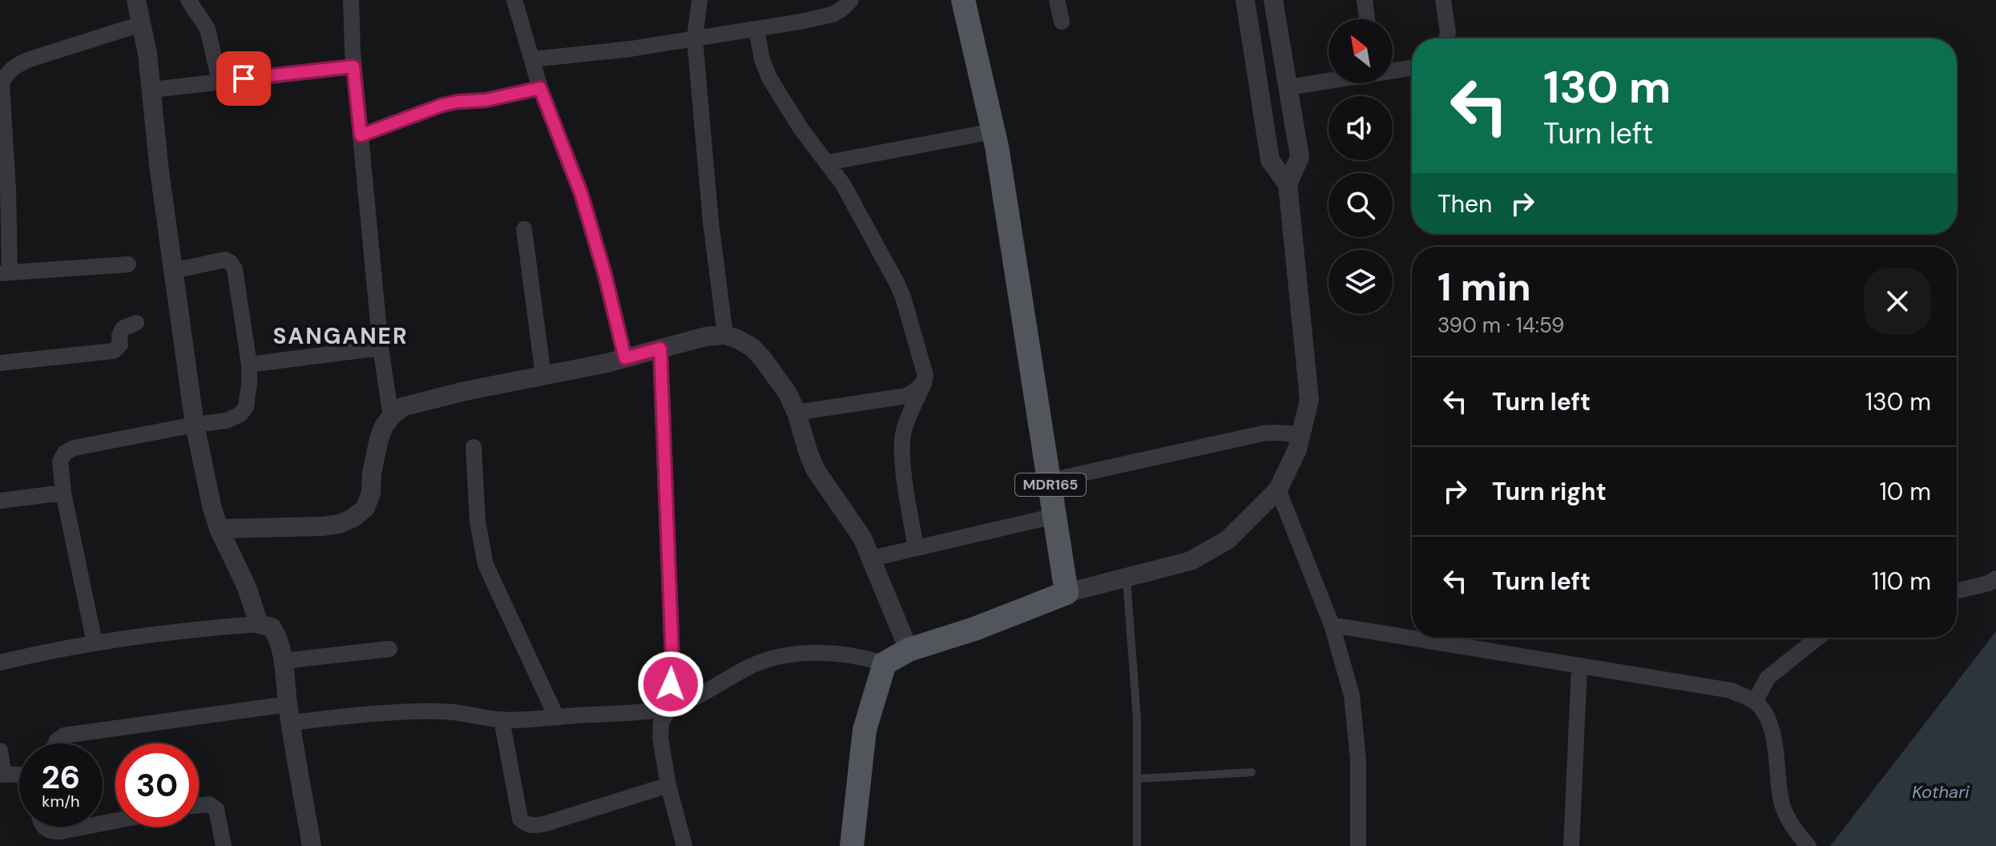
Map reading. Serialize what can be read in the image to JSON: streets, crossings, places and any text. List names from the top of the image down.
{
  "streets": {
    "main road": ["MDR165"]
  },
  "districts": ["SANGANER"],
  "water": ["Kothari"],
  "north": "top left",
  "page": {
    "turn": ["130 m", "Turn left"],
    "then": "Then",
    "heading": ["1 min", "390 m · 14:59"],
    "list": [
      {
        "name": "Turn left",
        "value": "130 m"
      },
      {
        "name": "Turn right",
        "value": "10 m"
      },
      {
        "name": "Turn left",
        "value": "110 m"
      }
    ],
    "speed": "26 km/h",
    "limit": "30"
  }
}
